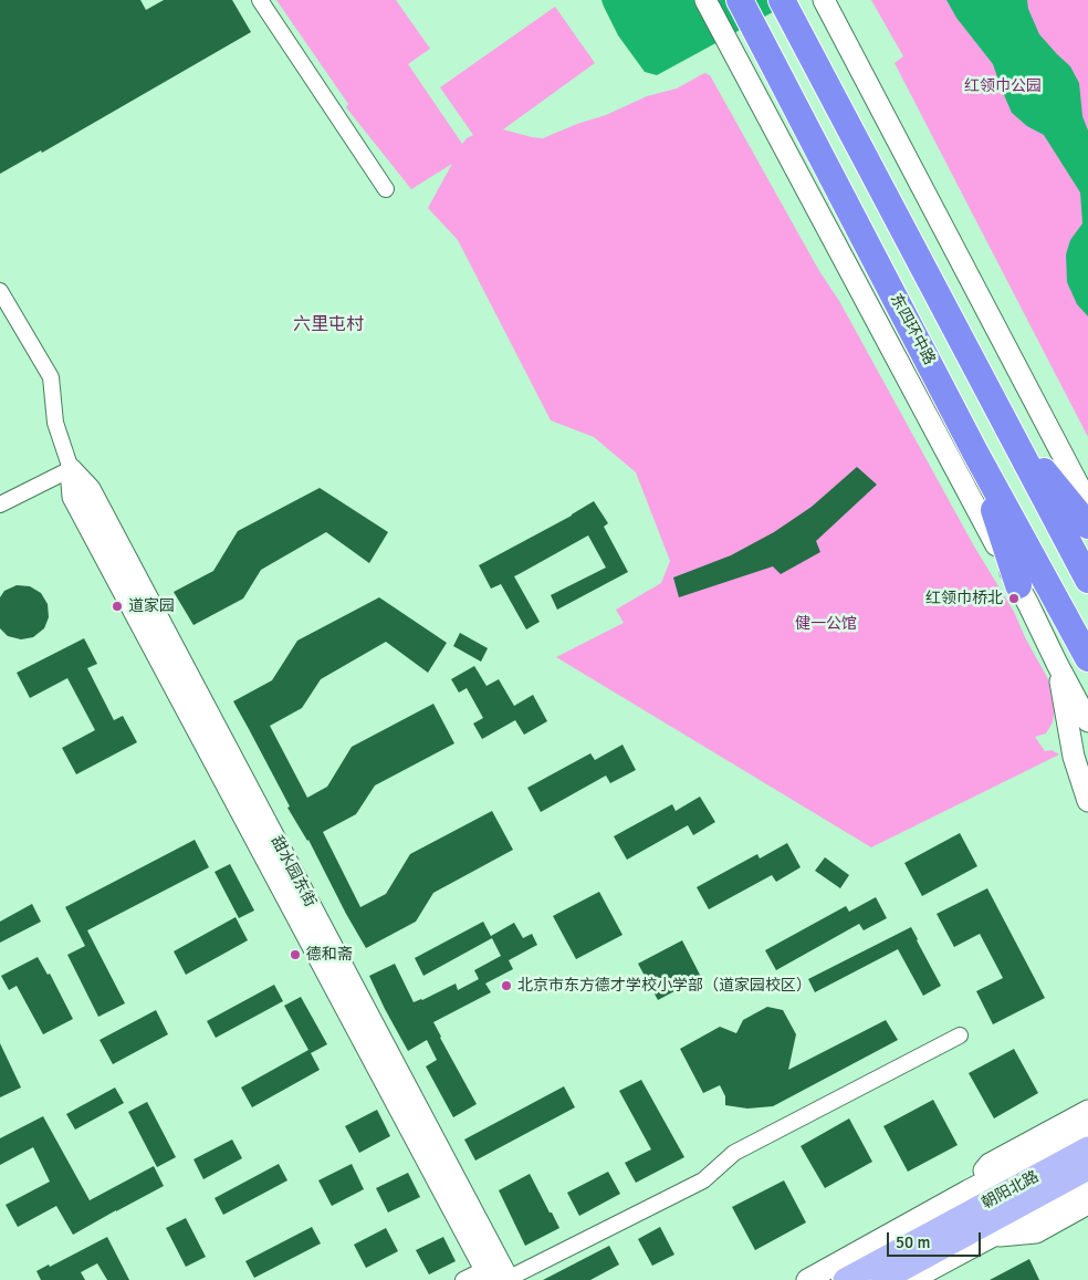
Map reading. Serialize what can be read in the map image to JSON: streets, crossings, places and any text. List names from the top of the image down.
{
  "streets": {
    "highway": ["东四环中路"],
    "main road": ["朝阳北路"],
    "street": ["甜水园东街"]
  },
  "districts": ["六里屯村"],
  "parks": ["红领巾公园", "健一公馆"],
  "places": [
    "红领巾桥北",
    "道家园",
    "德和斋",
    "北京市东方德才学校小学部（道家园校区）"
  ],
  "scale_bar": "50 m"
}
